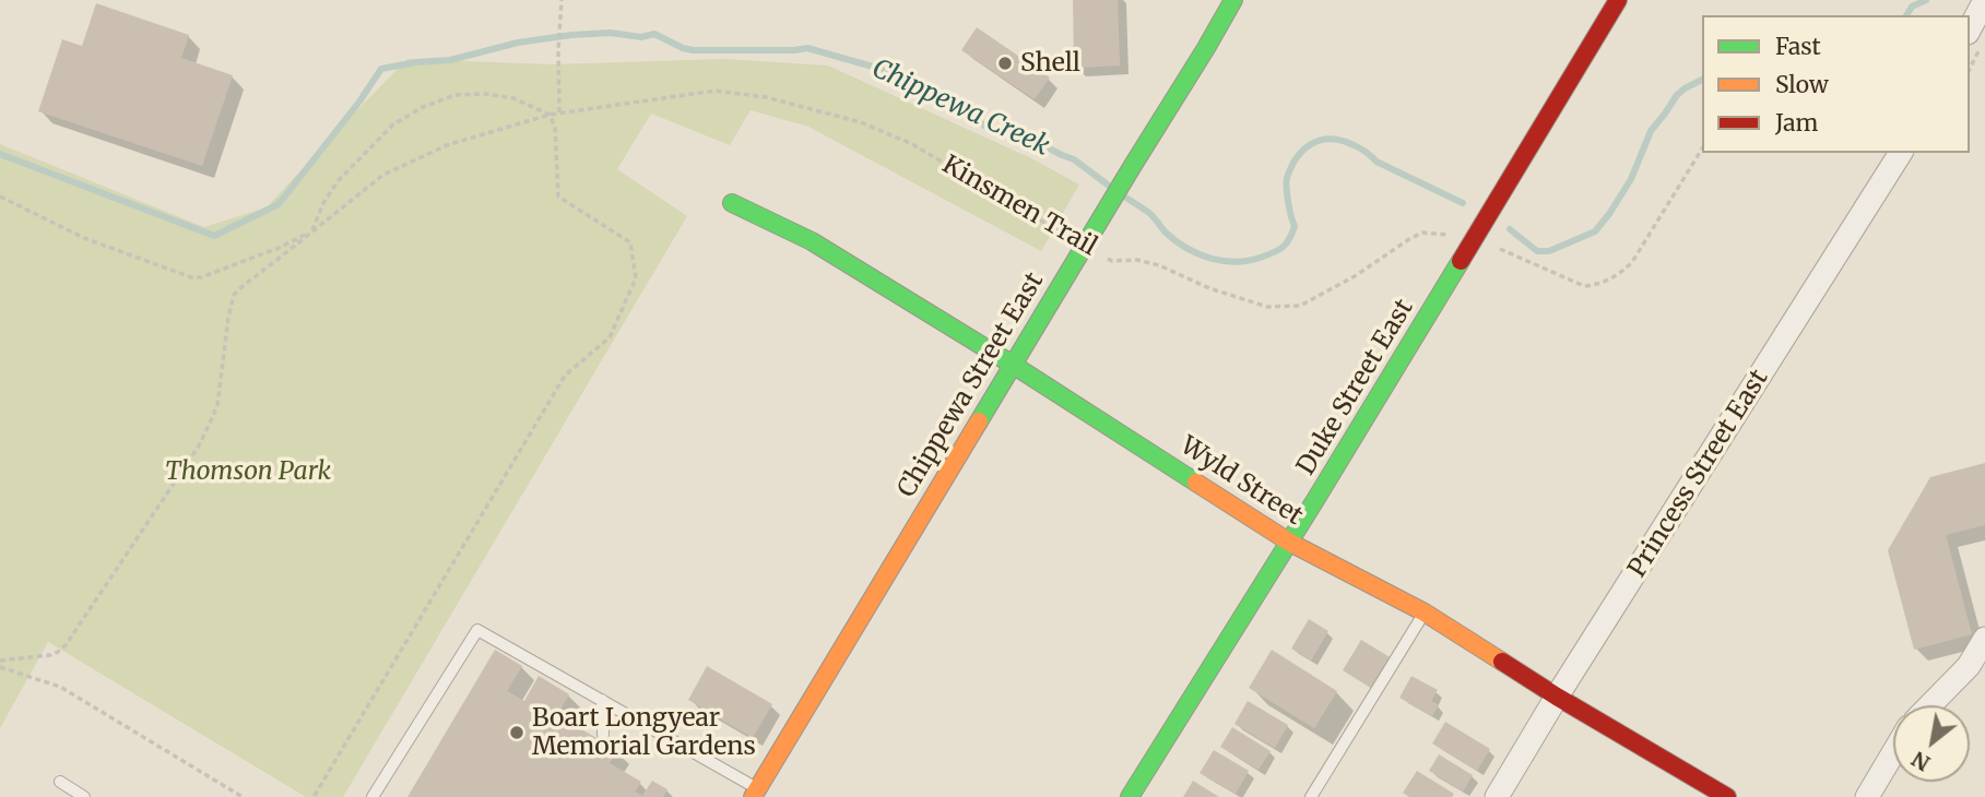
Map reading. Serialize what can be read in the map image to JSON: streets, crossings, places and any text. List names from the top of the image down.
{
  "streets": {
    "street": [
      "Chippewa Street East",
      "Duke Street East",
      "Princess Street East",
      "Wyld Street"
    ],
    "path": ["Kinsmen Trail"]
  },
  "crossings": [
    ["Kinsmen Trail", "Chippewa Street East"],
    ["Kinsmen Trail", "Duke Street East"],
    ["Chippewa Street East", "Wyld Street"],
    ["Duke Street East", "Wyld Street"],
    ["Princess Street East", "Wyld Street"]
  ],
  "water": ["Chippewa Creek"],
  "parks": ["Thomson Park"],
  "places": ["Shell", "Boart Longyear Memorial Gardens"],
  "legend": ["Fast", "Slow", "Jam"],
  "north": "bottom left"
}
